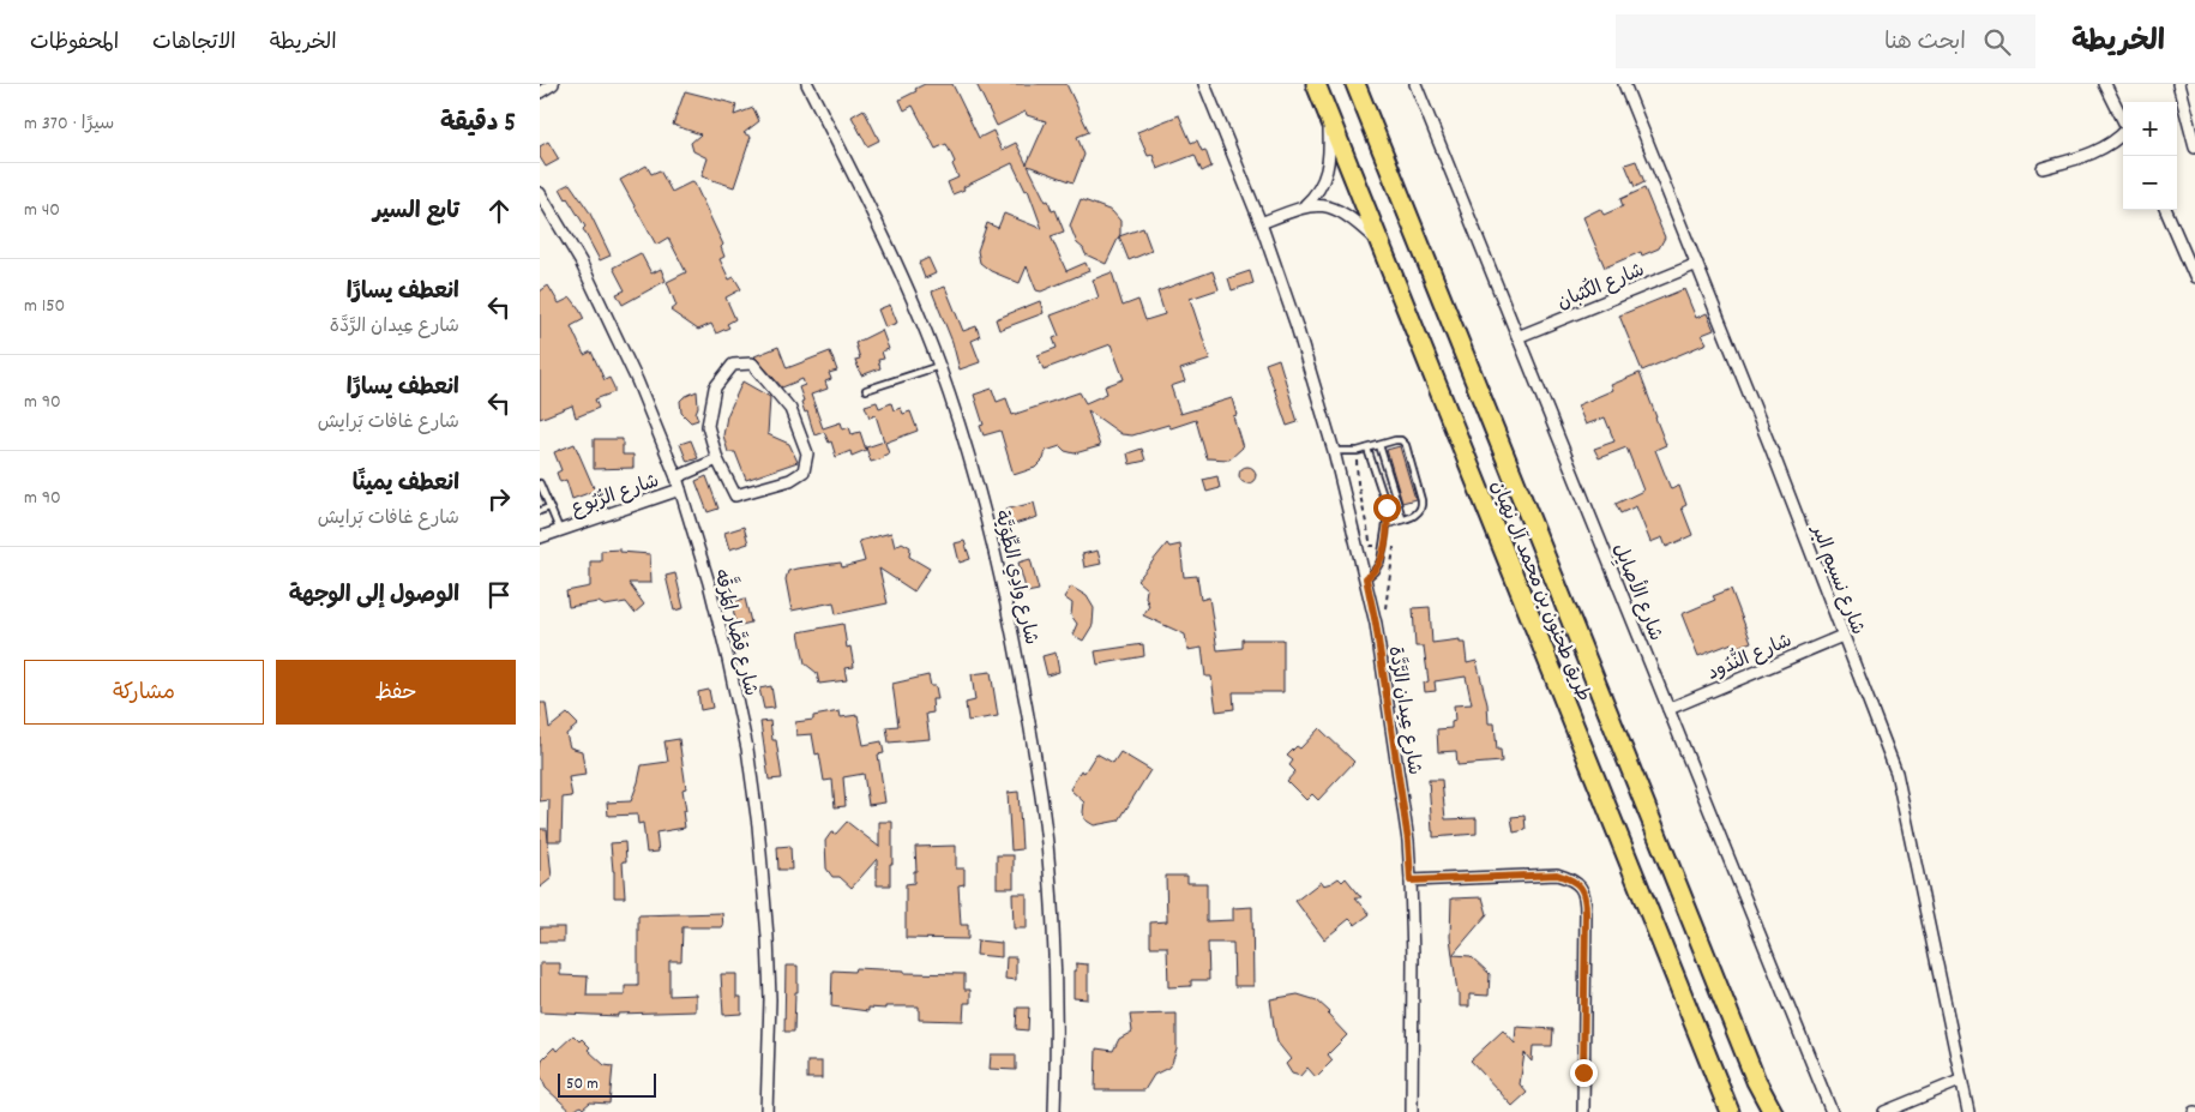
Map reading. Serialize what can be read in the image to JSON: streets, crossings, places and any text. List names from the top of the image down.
{
  "streets": {
    "main road": ["طريق طحنون بن محمد آل نهيان"],
    "street": [
      "شارع الكُثبان",
      "شارع الرُّبُوع",
      "شارع وادِي الطِّوَيَّة",
      "شارع نسيم البر",
      "شارع الأصايِل",
      "شارع قصَّار المَرَقَّه",
      "شارع النُّدُود",
      "شارع عِيدان الرَّدَّة"
    ]
  },
  "crossings": [
    ["شارع الكُثبان", "شارع نسيم البر"],
    ["شارع الكُثبان", "شارع الأصايِل"],
    ["شارع الرُّبُوع", "شارع قصَّار المَرَقَّه"],
    ["شارع نسيم البر", "شارع النُّدُود"],
    ["شارع الأصايِل", "شارع النُّدُود"]
  ],
  "scale_bar": "50 m",
  "page": {
    "header": "الخريطة",
    "search": "ابحث هنا",
    "nav": ["الخريطة", "الاتجاهات", "المحفوظات"],
    "heading": ["5 دقيقة", "سيرًا · 370 m"],
    "map_buttons": ["+", "−"],
    "list": [
      ["تابع السير", "40 m"],
      ["انعطف يسارًا", "شارع عِيدان الرَّدَّة", "150 m"],
      ["انعطف يسارًا", "شارع غافات بَرايش", "90 m"],
      ["انعطف يمينًا", "شارع غافات بَرايش", "90 m"],
      "الوصول إلى الوجهة"
    ],
    "buttons": ["حفظ", "مشاركة"],
    "scale": "50 m"
  }
}
